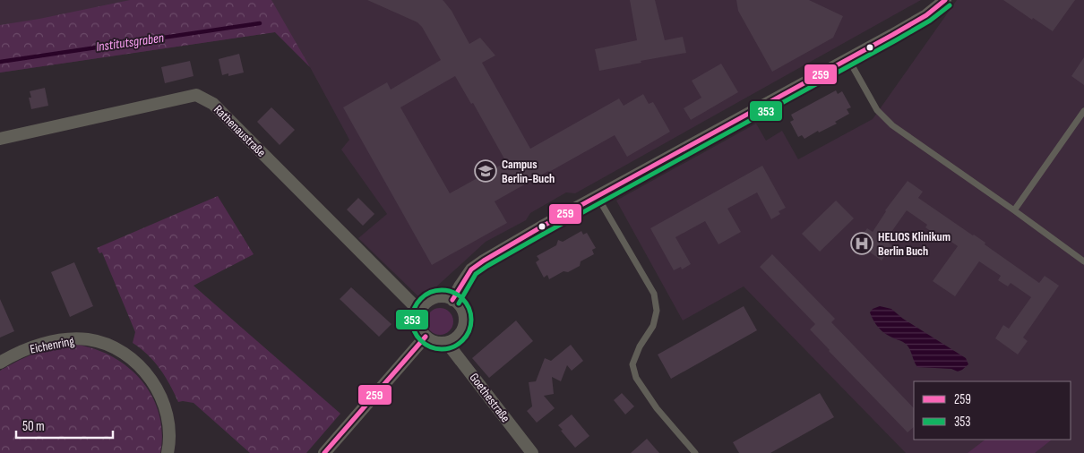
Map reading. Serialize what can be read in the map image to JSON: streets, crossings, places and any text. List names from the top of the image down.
{
  "streets": {
    "street": ["Rathenaustraße", "Eichenring", "Goethestraße"]
  },
  "crossings": [
    ["Rathenaustraße", "Goethestraße"]
  ],
  "water": ["Institutsgraben"],
  "places": {
    "school or university": ["Campus Berlin-Buch"],
    "hospital": ["HELIOS Klinikum Berlin Buch"]
  },
  "lines": ["transit line 259", "transit line 353"],
  "legend": ["259", "353"],
  "scale_bar": "50 m"
}
